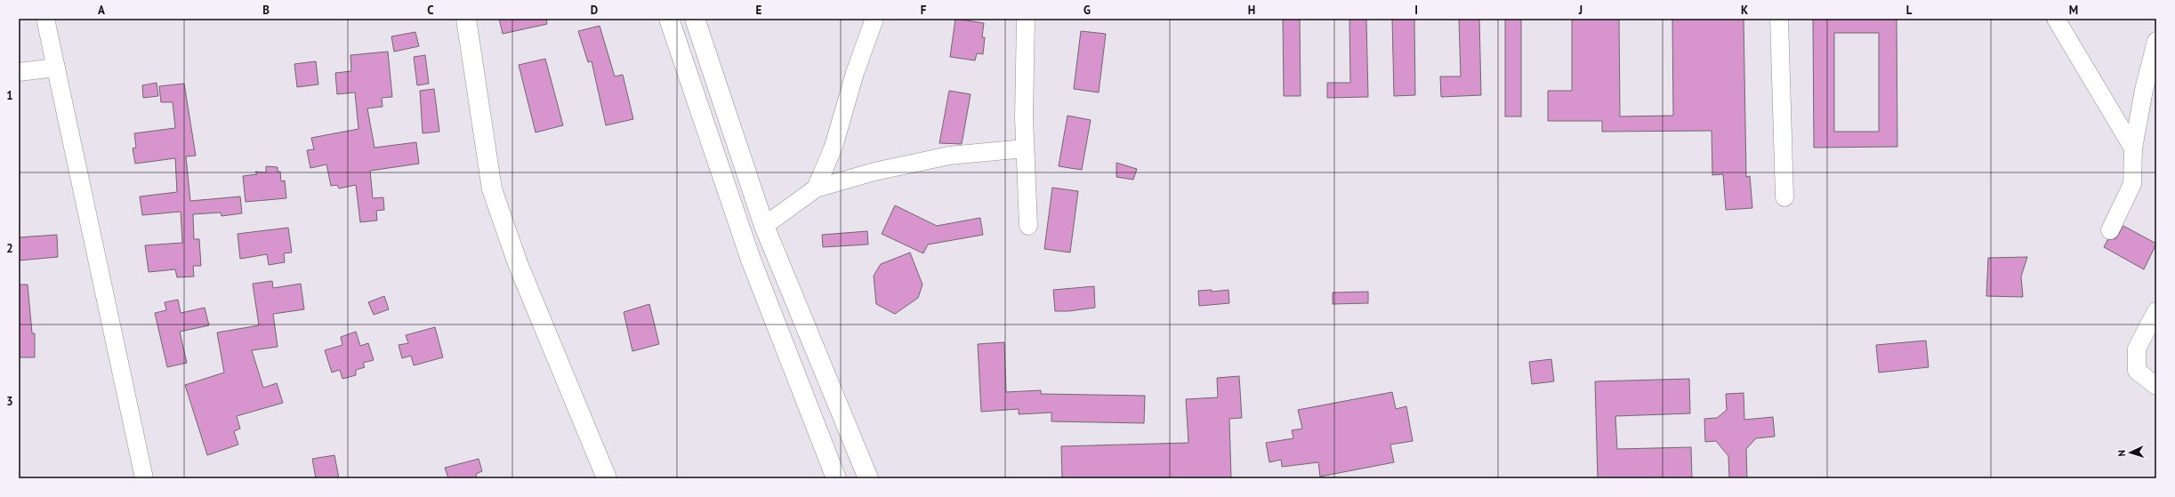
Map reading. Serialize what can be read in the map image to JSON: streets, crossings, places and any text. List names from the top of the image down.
{
  "north": "left",
  "grid": {
    "columns": [
      "A",
      "B",
      "C",
      "D",
      "E",
      "F",
      "G",
      "H",
      "I",
      "J",
      "K",
      "L",
      "M"
    ],
    "rows": ["1", "2", "3"]
  }
}
